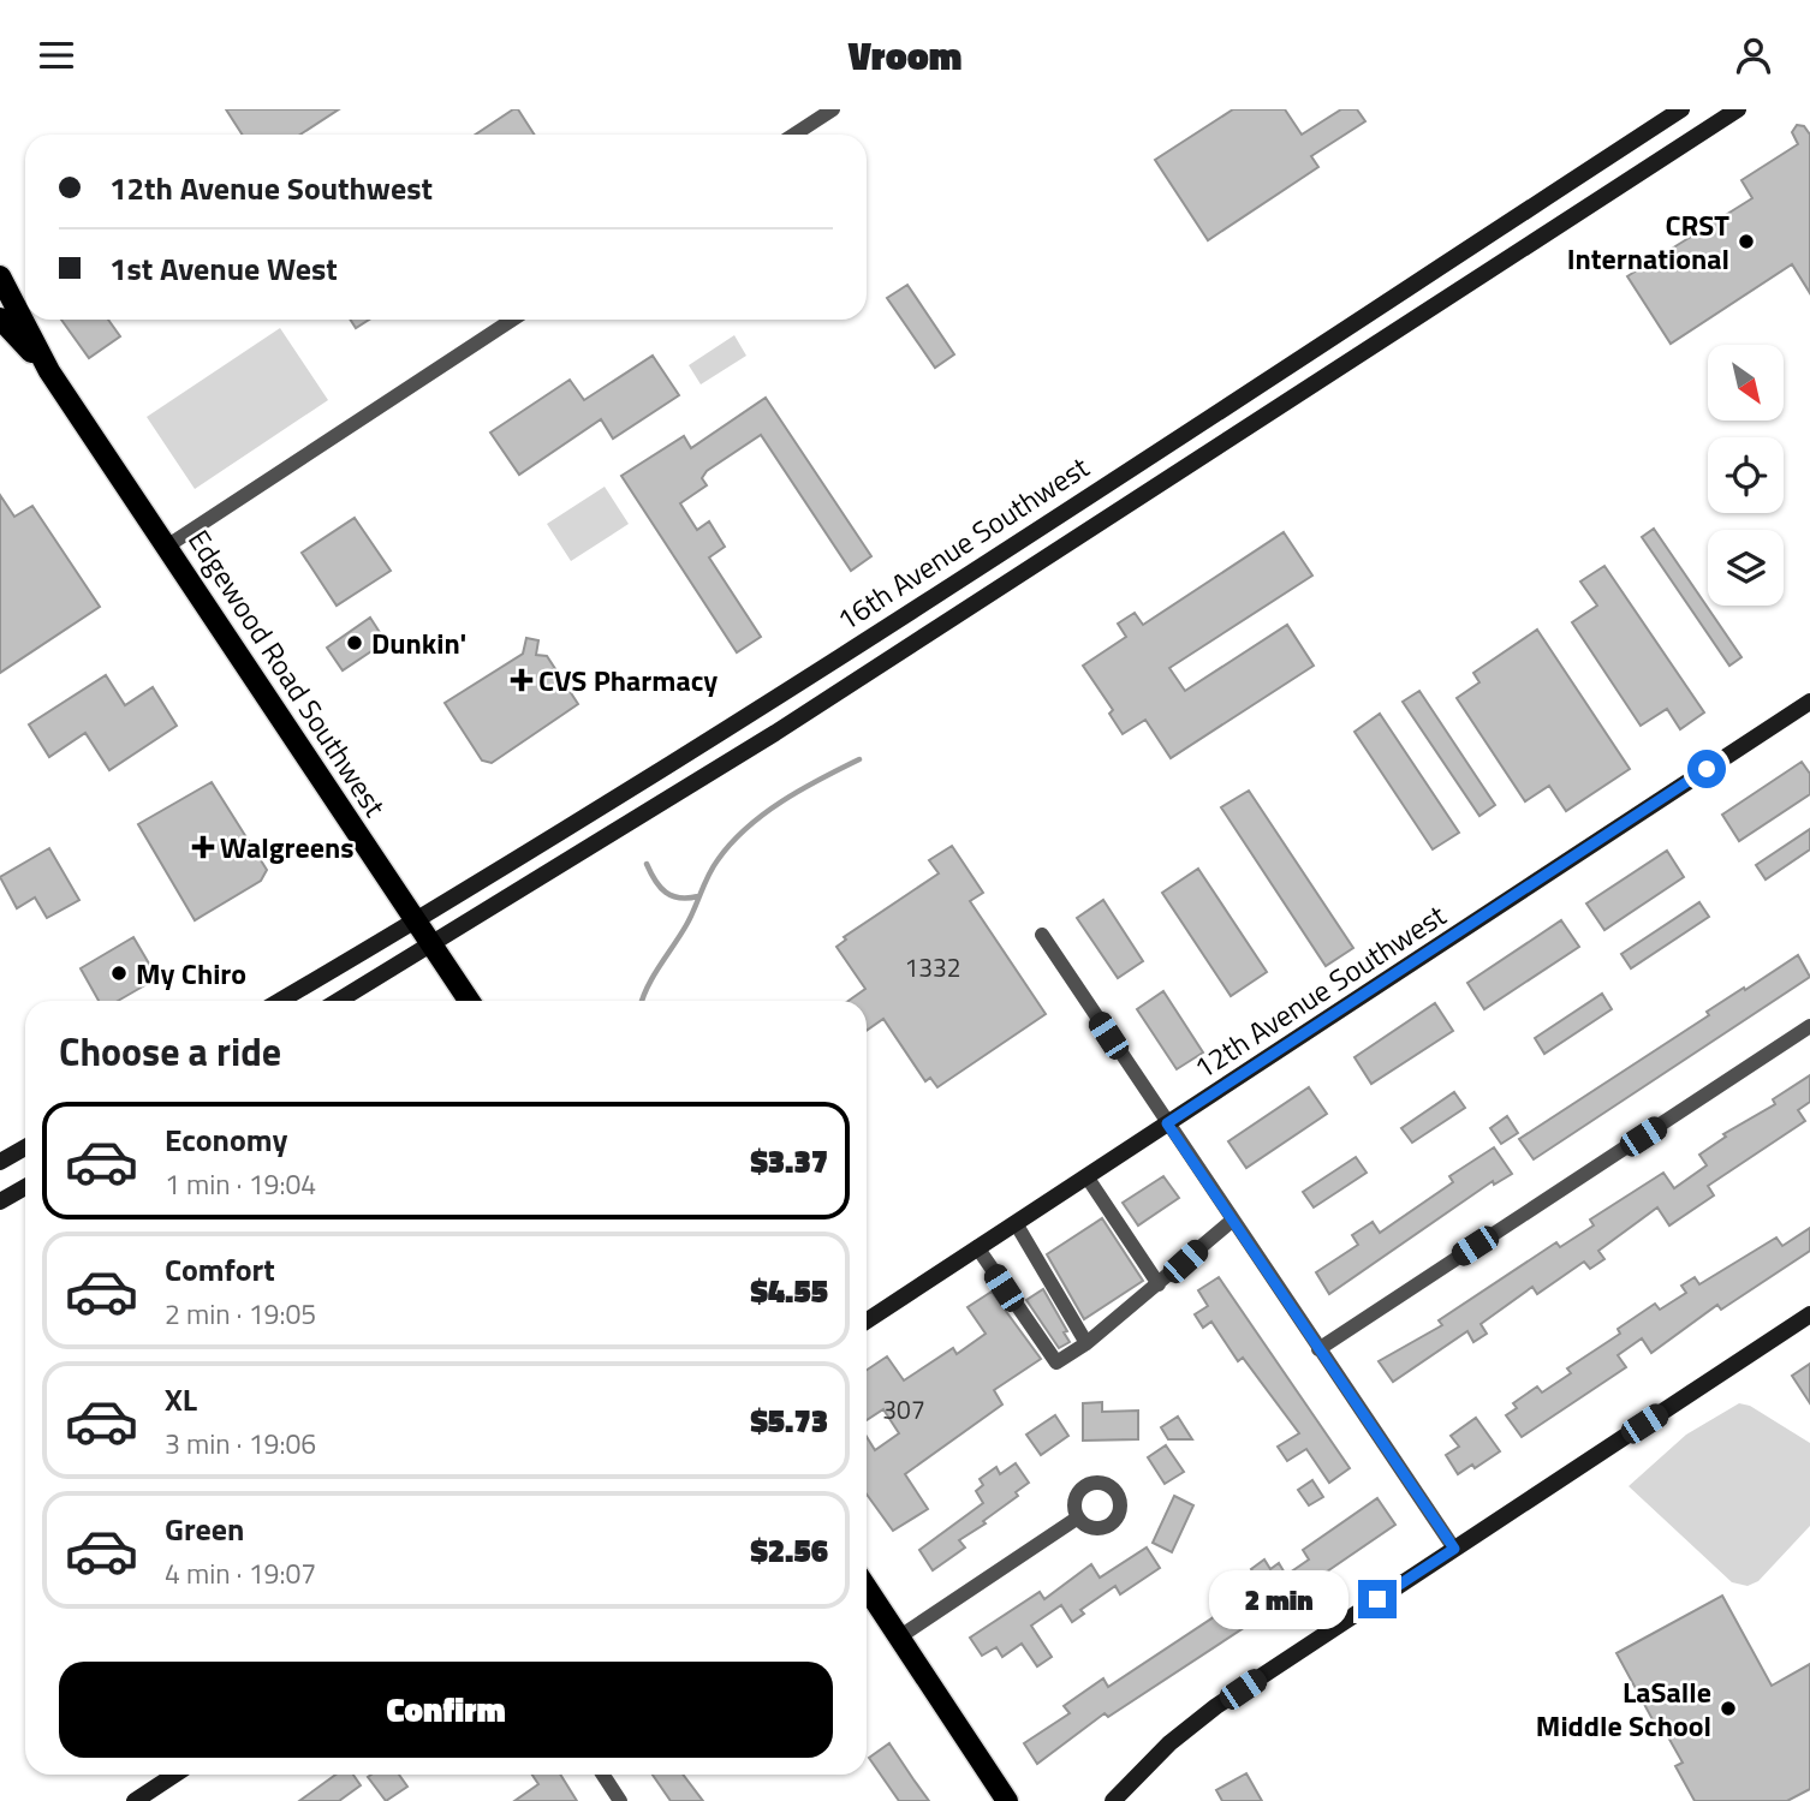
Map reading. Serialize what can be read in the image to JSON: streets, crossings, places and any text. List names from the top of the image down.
{
  "streets": {
    "main road": ["16th Avenue Southwest", "Edgewood Road Southwest", "12th Avenue Southwest"]
  },
  "crossings": [
    ["16th Avenue Southwest", "Edgewood Road Southwest"]
  ],
  "places": {
    "other": [
      "CRST International",
      "Dunkin'",
      "My Chiro",
      "LaSalle Middle School"
    ],
    "health": ["CVS Pharmacy", "Walgreens"]
  },
  "house_numbers": ["1332", "307"],
  "north": "bottom right",
  "page": {
    "header": "Vroom",
    "banner": ["12th Avenue Southwest", "1st Avenue West"],
    "heading": "Choose a ride",
    "list": [
      {
        "name": "Economy",
        "note": "1 min · 19:04",
        "value": "$3.37"
      },
      {
        "name": "Comfort",
        "note": "2 min · 19:05",
        "value": "$4.55"
      },
      {
        "name": "XL",
        "note": "3 min · 19:06",
        "value": "$5.73"
      },
      {
        "name": "Green",
        "note": "4 min · 19:07",
        "value": "$2.56"
      }
    ],
    "bubble": "2 min",
    "buttons": "Confirm"
  }
}
